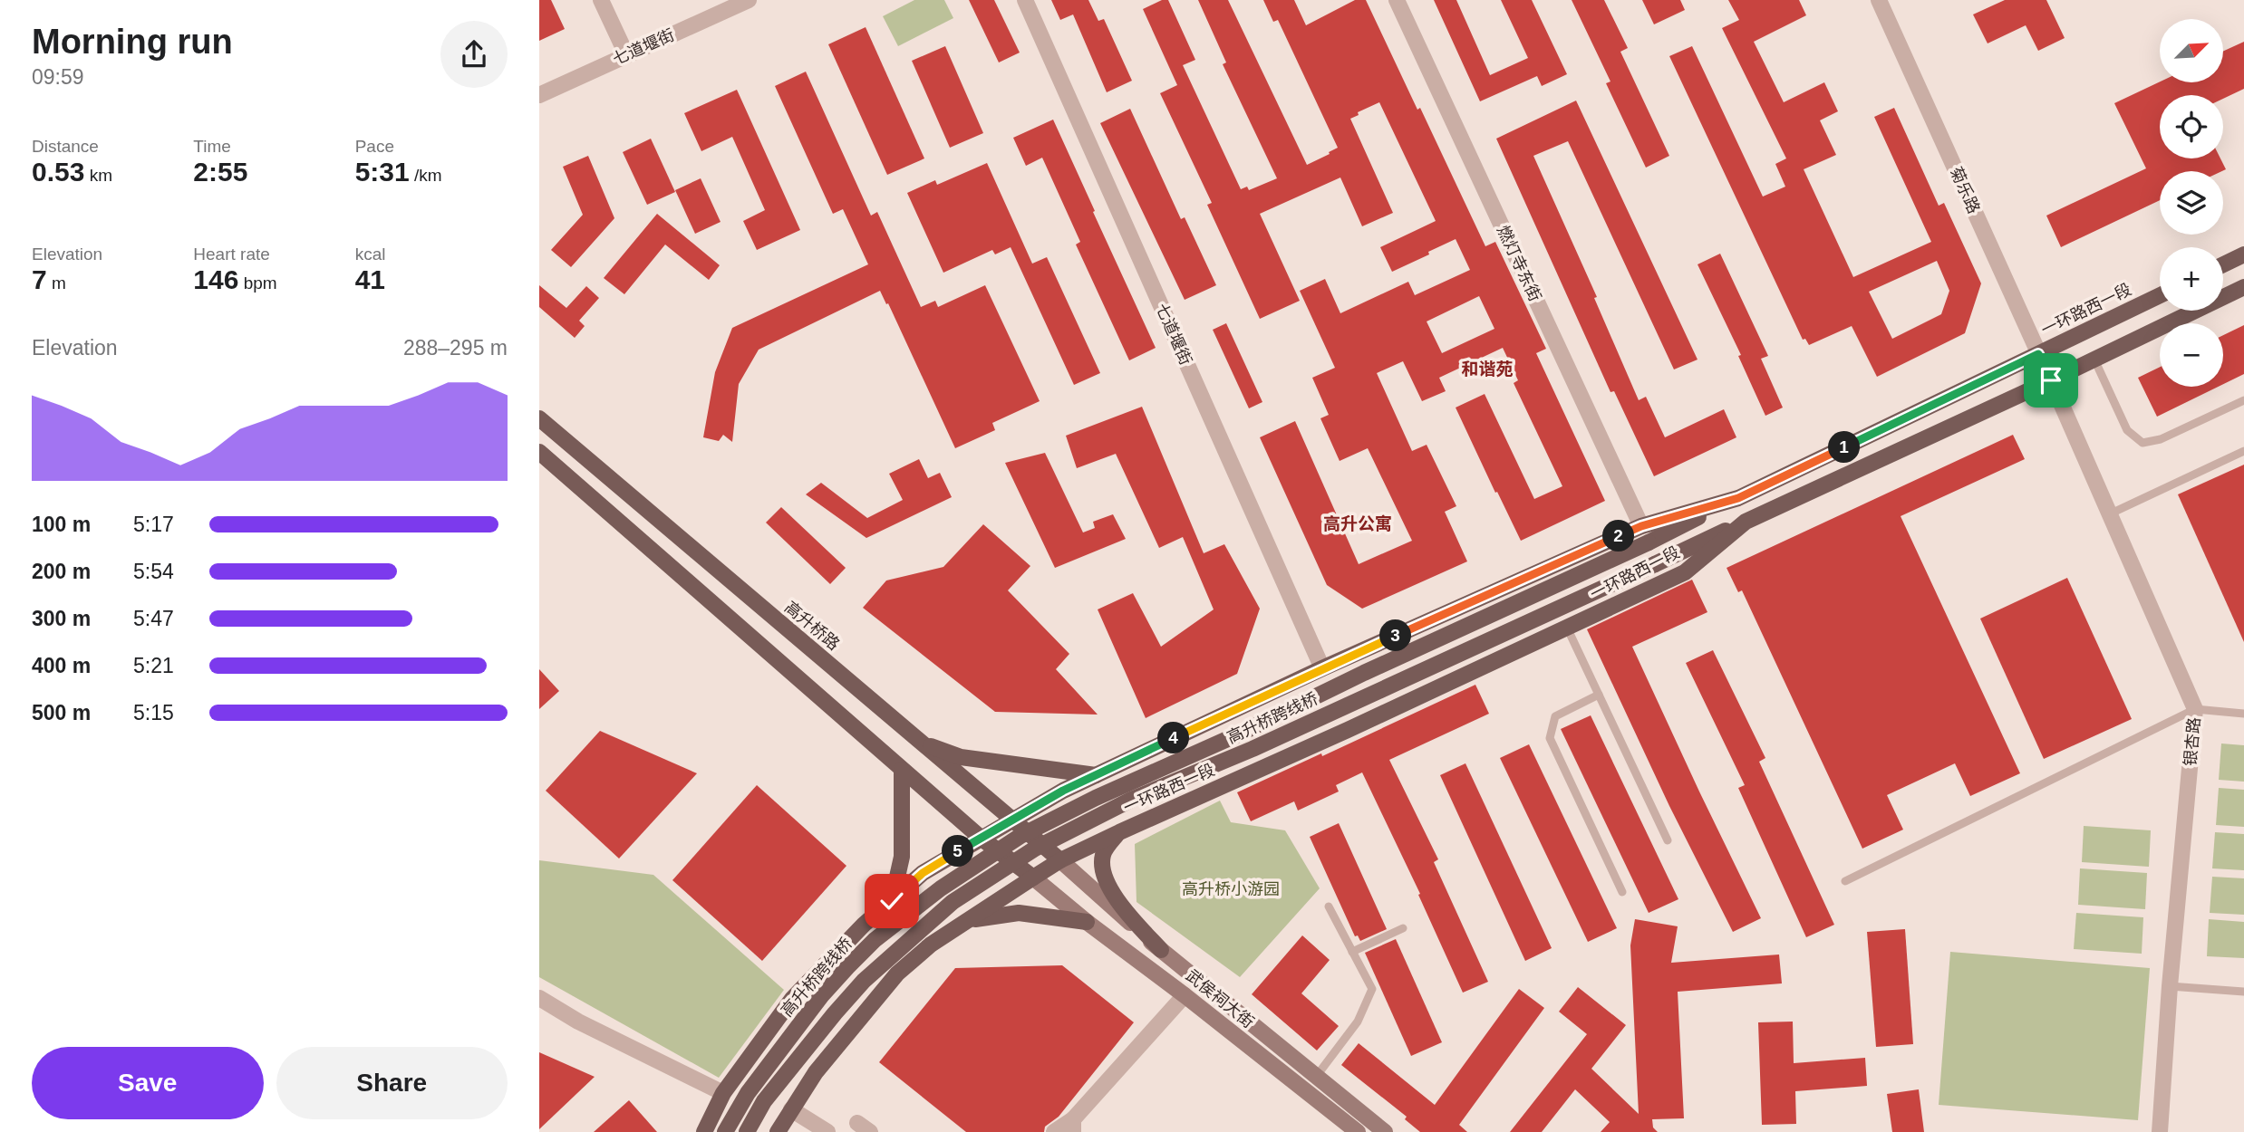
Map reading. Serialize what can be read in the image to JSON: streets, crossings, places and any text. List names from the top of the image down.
{
  "streets": {
    "main road": [
      "一环路西一段",
      "高升桥路",
      "高升桥跨线桥",
      "武侯祠大街"
    ],
    "street": [
      "七道堰街",
      "菊乐路",
      "燃灯寺东街",
      "银杏路"
    ]
  },
  "crossings": [
    ["七道堰街", "一环路西一段"],
    ["菊乐路", "一环路西一段"],
    ["菊乐路", "银杏路"],
    ["燃灯寺东街", "一环路西一段"],
    ["一环路西一段", "高升桥路"],
    ["一环路西一段", "高升桥跨线桥"],
    ["一环路西一段", "银杏路"],
    ["一环路西一段", "武侯祠大街"],
    ["高升桥路", "武侯祠大街"]
  ],
  "districts": ["和谐苑", "高升公寓"],
  "parks": ["高升桥小游园"],
  "north": "top right",
  "page": {
    "heading": ["Morning run", "09:59"],
    "map_buttons": ["+", "−"],
    "stats": [
      ["Distance", "0.53 km"],
      ["Time", "2:55"],
      ["Pace", "5:31 /km"],
      ["Elevation", "7 m"],
      ["Heart rate", "146 bpm"],
      ["kcal", "41"]
    ],
    "chart": ["Elevation", "288–295 m"],
    "pins": [
      "1",
      "2",
      "3",
      "4",
      "5"
    ],
    "list": [
      {
        "name": "100 m",
        "note": "5:17"
      },
      {
        "name": "200 m",
        "note": "5:54"
      },
      {
        "name": "300 m",
        "note": "5:47"
      },
      {
        "name": "400 m",
        "note": "5:21"
      },
      {
        "name": "500 m",
        "note": "5:15"
      }
    ],
    "buttons": ["Save", "Share"]
  }
}
